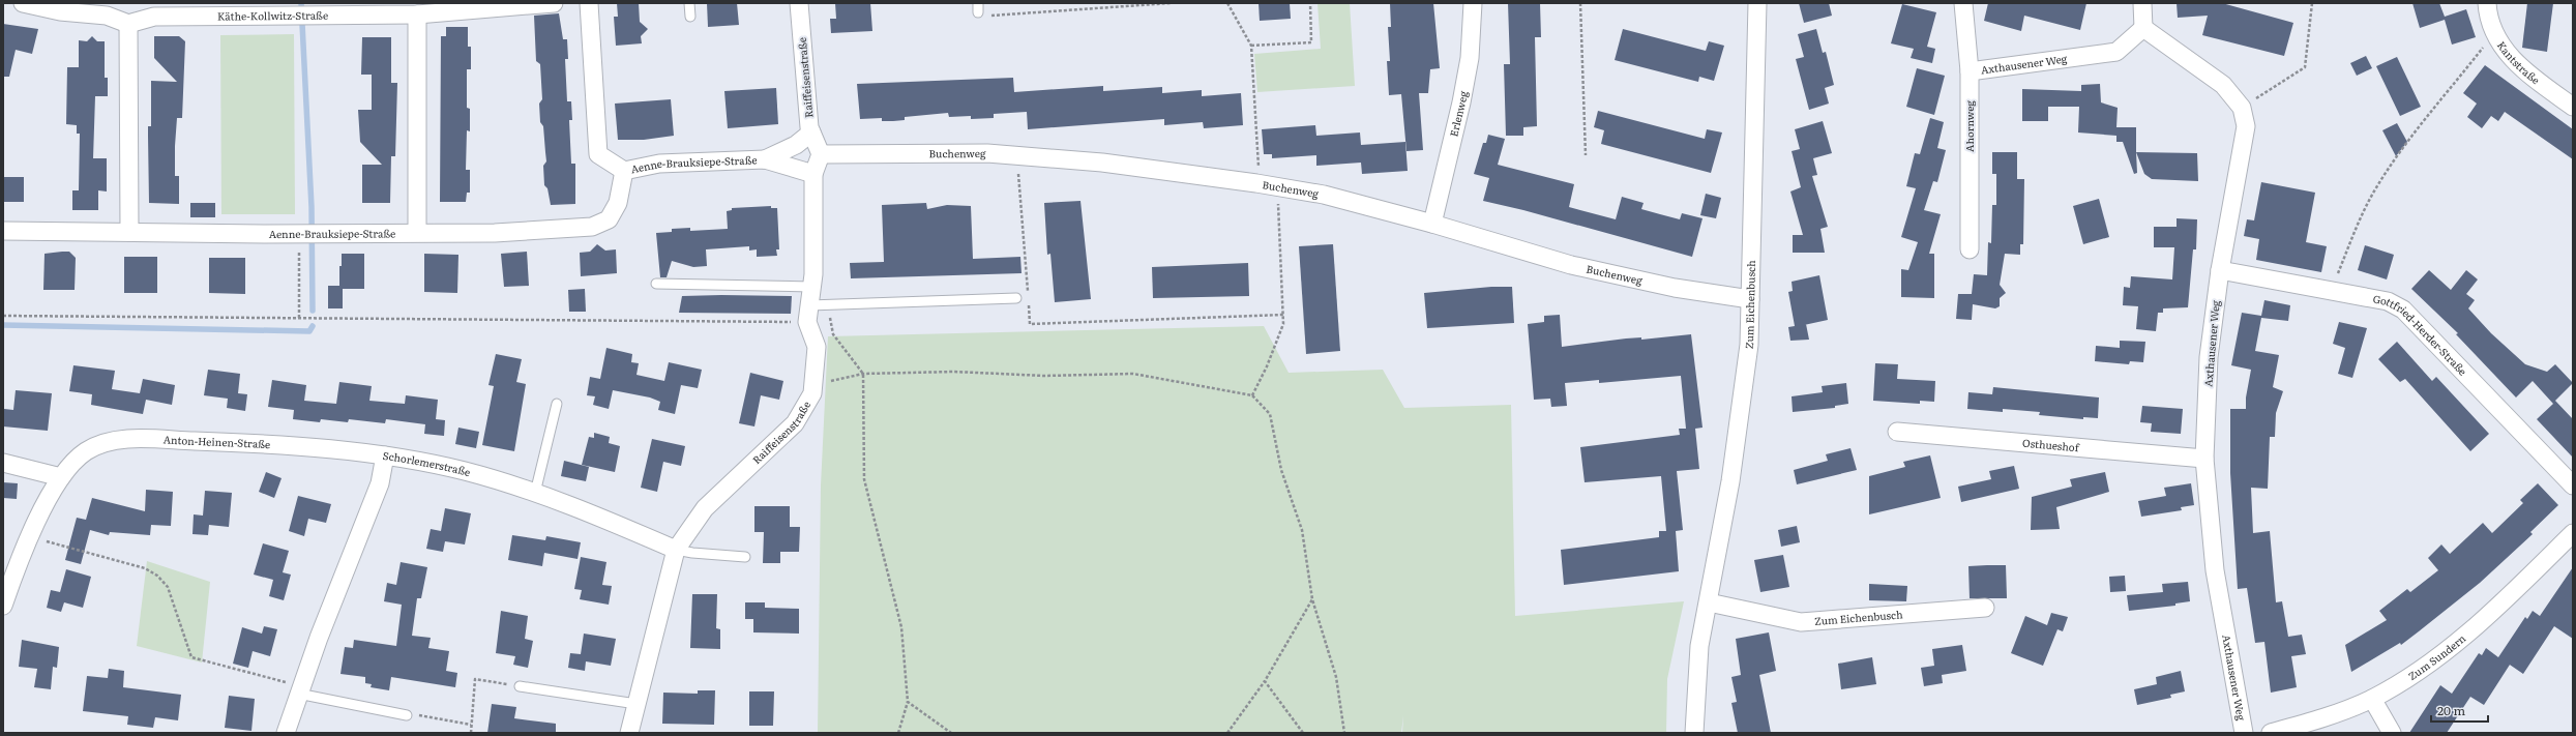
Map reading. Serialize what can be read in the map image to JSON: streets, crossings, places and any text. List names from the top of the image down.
{
  "streets": {
    "street": [
      "Käthe-Kollwitz-Straße",
      "Kantstraße",
      "Axthausener Weg",
      "Raiffeisenstraße",
      "Erlenweg",
      "Ahornweg",
      "Buchenweg",
      "Aenne-Brauksiepe-Straße",
      "Zum Eichenbusch",
      "Gottfried-Herder-Straße",
      "Anton-Heinen-Straße",
      "Osthueshof",
      "Schorlemerstraße",
      "Zum Sundern"
    ]
  },
  "crossings": [
    ["Axthausener Weg", "Ahornweg"],
    ["Axthausener Weg", "Gottfried-Herder-Straße"],
    ["Axthausener Weg", "Osthueshof"],
    ["Raiffeisenstraße", "Buchenweg"],
    ["Raiffeisenstraße", "Aenne-Brauksiepe-Straße"],
    ["Raiffeisenstraße", "Schorlemerstraße"],
    ["Erlenweg", "Buchenweg"],
    ["Buchenweg", "Zum Eichenbusch"],
    ["Anton-Heinen-Straße", "Schorlemerstraße"]
  ],
  "scale_bar": "20 m"
}
